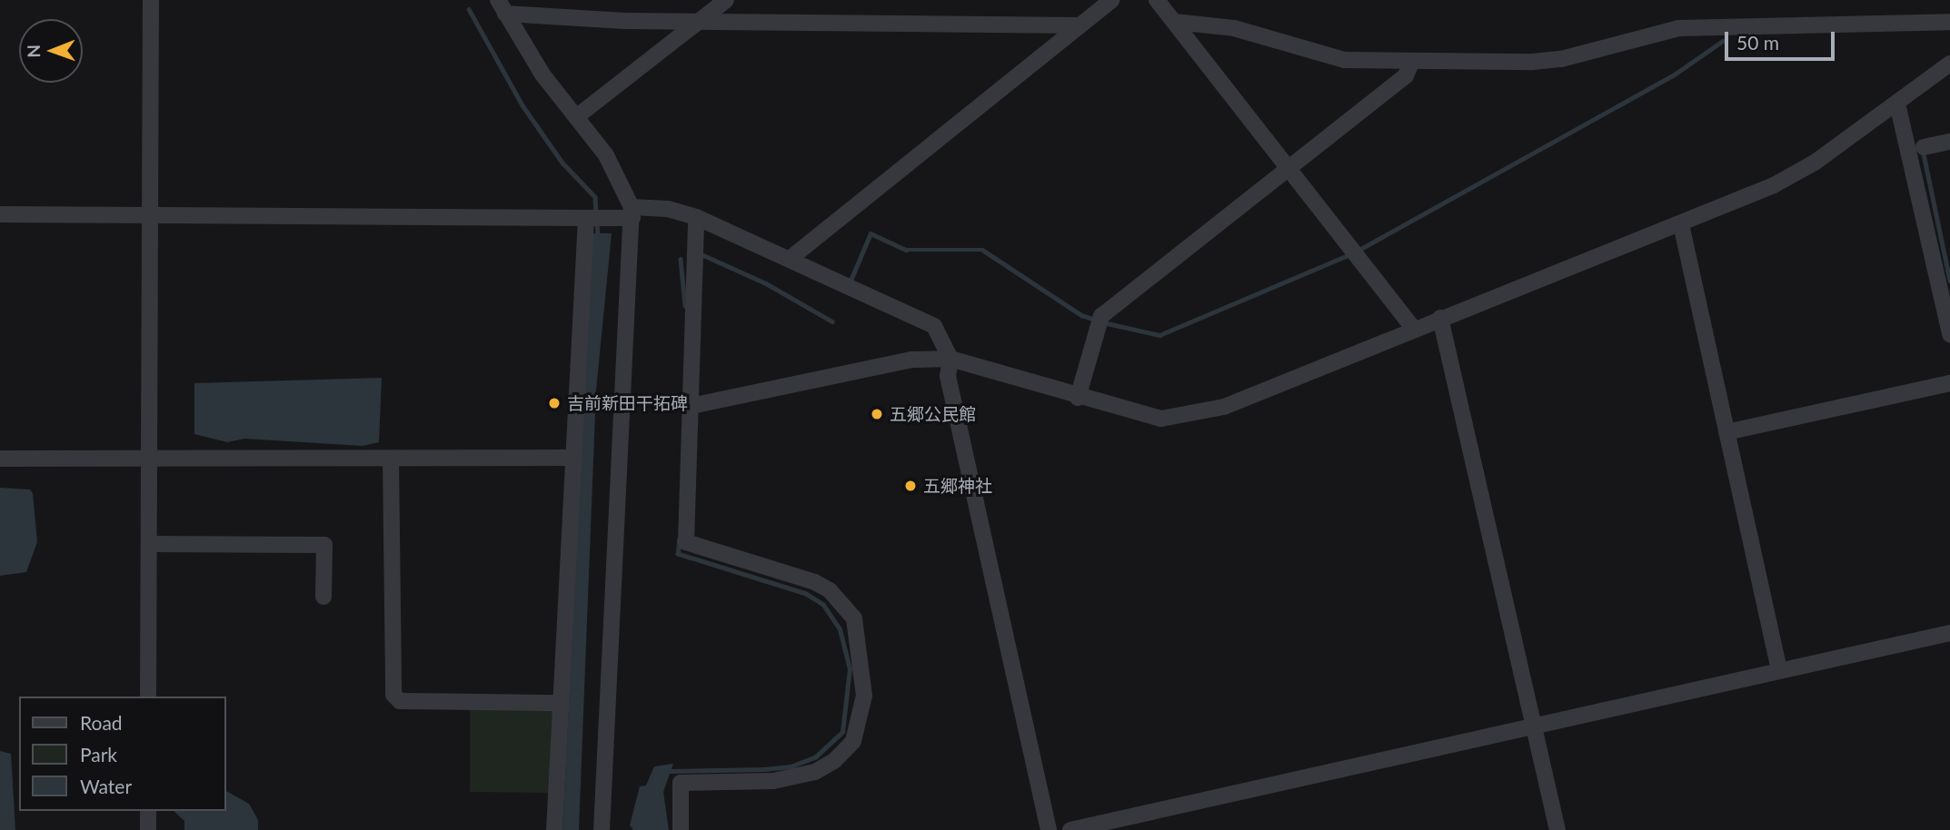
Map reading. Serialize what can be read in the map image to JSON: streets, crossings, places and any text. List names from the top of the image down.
{
  "places": ["吉前新田干拓碑", "五郷公民館", "五郷神社"],
  "legend": ["Road", "Park", "Water"],
  "scale_bar": "50 m",
  "north": "left"
}
